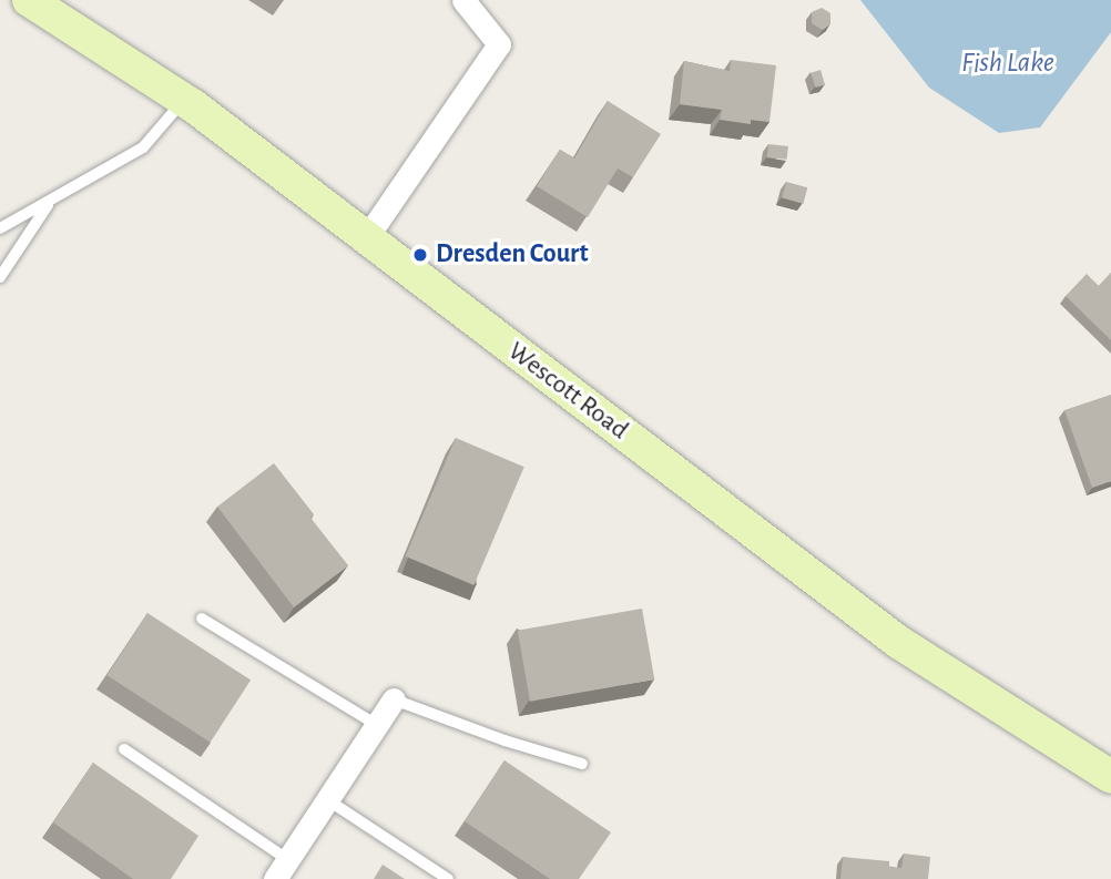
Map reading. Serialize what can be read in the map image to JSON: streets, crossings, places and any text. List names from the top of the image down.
{
  "streets": {
    "street": ["Wescott Road"]
  },
  "water": ["Fish Lake"],
  "places": ["Dresden Court"]
}
